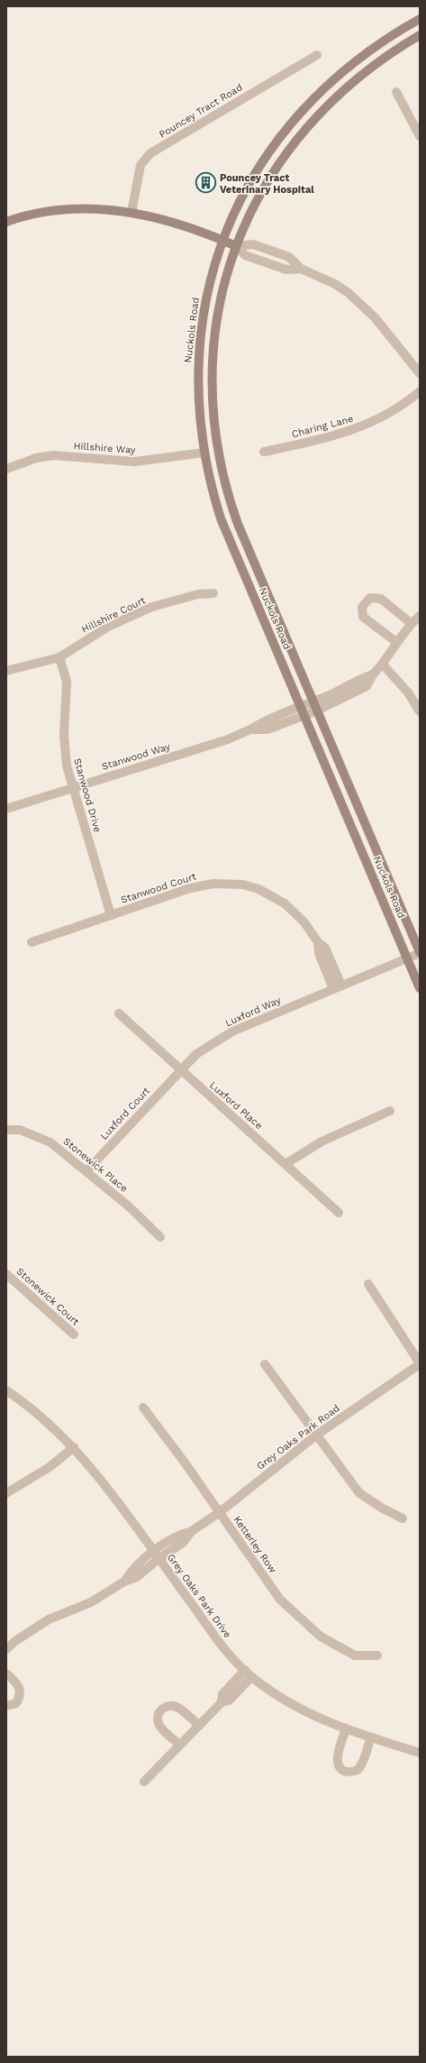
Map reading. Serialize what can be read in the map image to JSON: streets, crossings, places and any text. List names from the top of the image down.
{
  "streets": {
    "main road": ["Nuckols Road"],
    "street": [
      "Pouncey Tract Road",
      "Charing Lane",
      "Hillshire Way",
      "Hillshire Court",
      "Stanwood Way",
      "Stanwood Drive",
      "Stanwood Court",
      "Luxford Way",
      "Luxford Place",
      "Luxford Court",
      "Stonewick Place",
      "Stonewick Court",
      "Grey Oaks Park Road",
      "Ketterley Row",
      "Grey Oaks Park Drive"
    ]
  },
  "crossings": [
    ["Nuckols Road", "Hillshire Way"],
    ["Nuckols Road", "Stanwood Way"],
    ["Nuckols Road", "Luxford Way"],
    ["Hillshire Court", "Stanwood Drive"],
    ["Stanwood Way", "Stanwood Drive"],
    ["Stanwood Drive", "Stanwood Court"],
    ["Stanwood Court", "Luxford Way"],
    ["Luxford Way", "Luxford Place"],
    ["Luxford Way", "Luxford Court"],
    ["Luxford Place", "Luxford Court"],
    ["Luxford Court", "Stonewick Place"],
    ["Grey Oaks Park Road", "Ketterley Row"],
    ["Grey Oaks Park Road", "Grey Oaks Park Drive"]
  ],
  "places": {
    "building": ["Pouncey Tract Veterinary Hospital"]
  }
}
